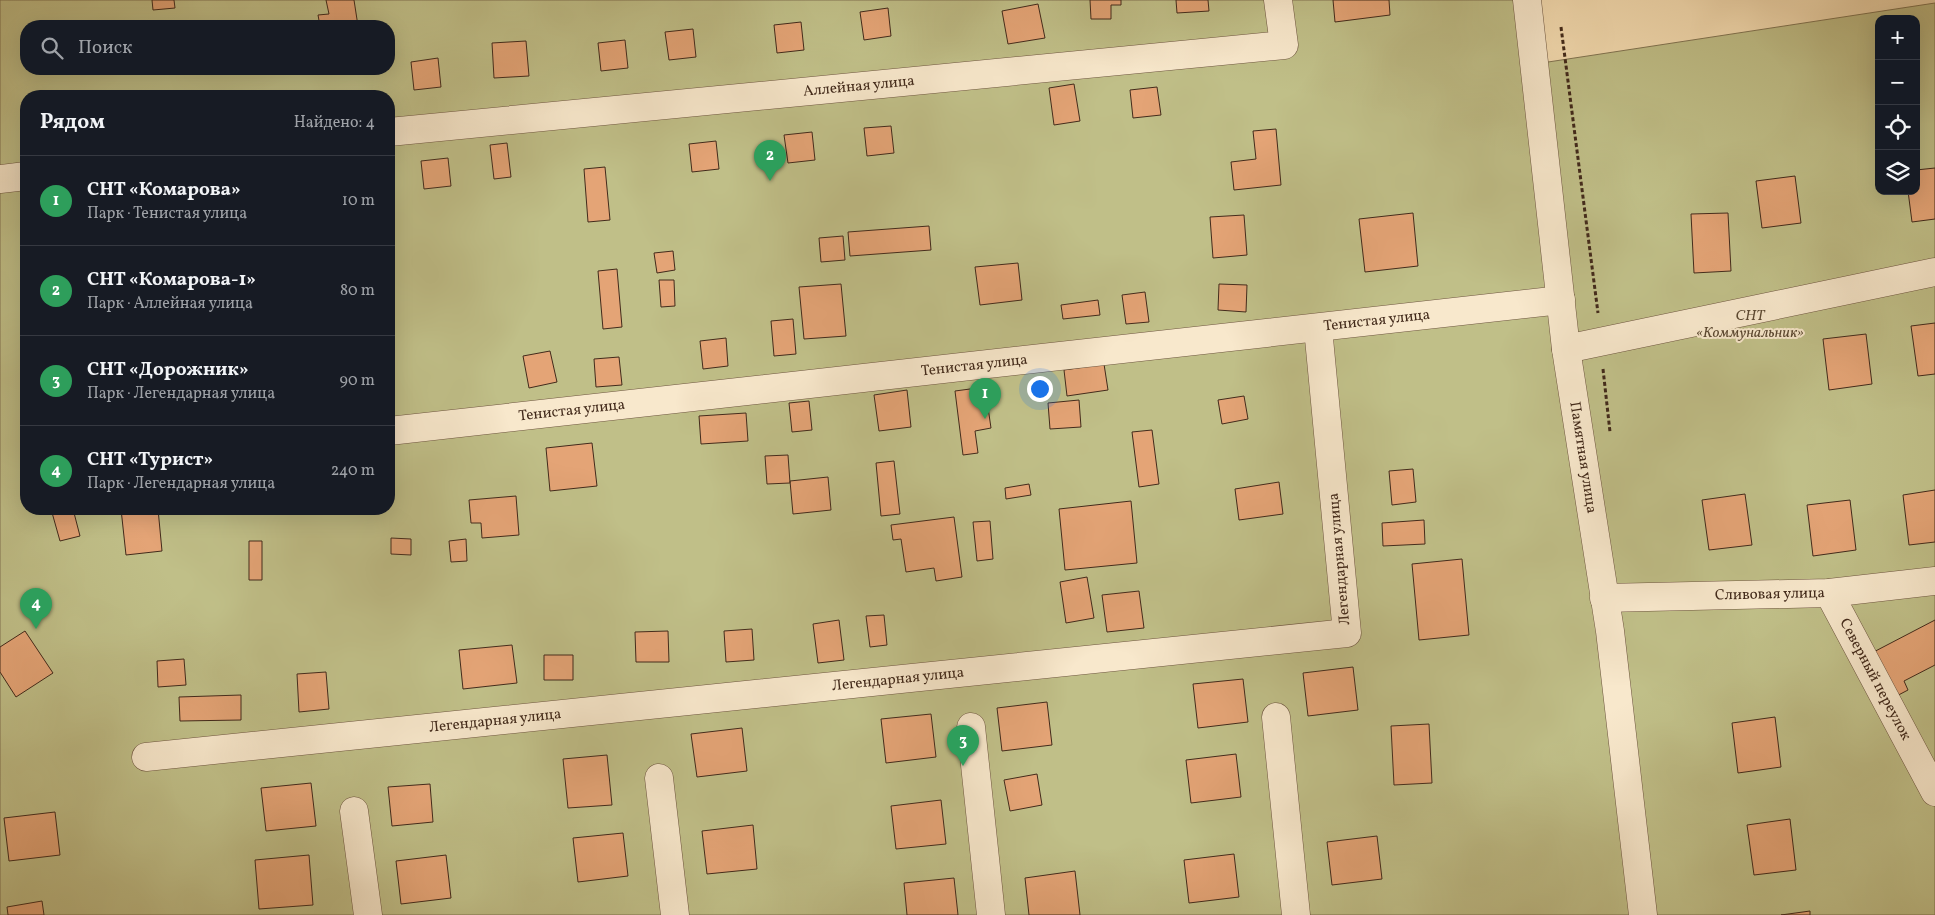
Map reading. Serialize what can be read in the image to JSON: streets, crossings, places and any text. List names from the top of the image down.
{
  "streets": {
    "street": [
      "Аллейная улица",
      "Тенистая улица",
      "Памятная улица",
      "Легендарная улица",
      "Сливовая улица",
      "Северный переулок"
    ]
  },
  "crossings": [
    ["Тенистая улица", "Памятная улица"],
    ["Тенистая улица", "Легендарная улица"],
    ["Памятная улица", "Сливовая улица"],
    ["Сливовая улица", "Северный переулок"]
  ],
  "parks": ["СНТ «Коммунальник»"],
  "page": {
    "map_buttons": ["+", "−"],
    "search": "Поиск",
    "heading": ["Рядом", "Найдено: 4"],
    "pins": [
      "2",
      "1",
      "4",
      "3"
    ],
    "list": [
      {
        "mark": "1",
        "name": "СНТ «Комарова»",
        "note": "Парк · Тенистая улица",
        "value": "10 m"
      },
      {
        "mark": "2",
        "name": "СНТ «Комарова-1»",
        "note": "Парк · Аллейная улица",
        "value": "80 m"
      },
      {
        "mark": "3",
        "name": "СНТ «Дорожник»",
        "note": "Парк · Легендарная улица",
        "value": "90 m"
      },
      {
        "mark": "4",
        "name": "СНТ «Турист»",
        "note": "Парк · Легендарная улица",
        "value": "240 m"
      }
    ]
  }
}
